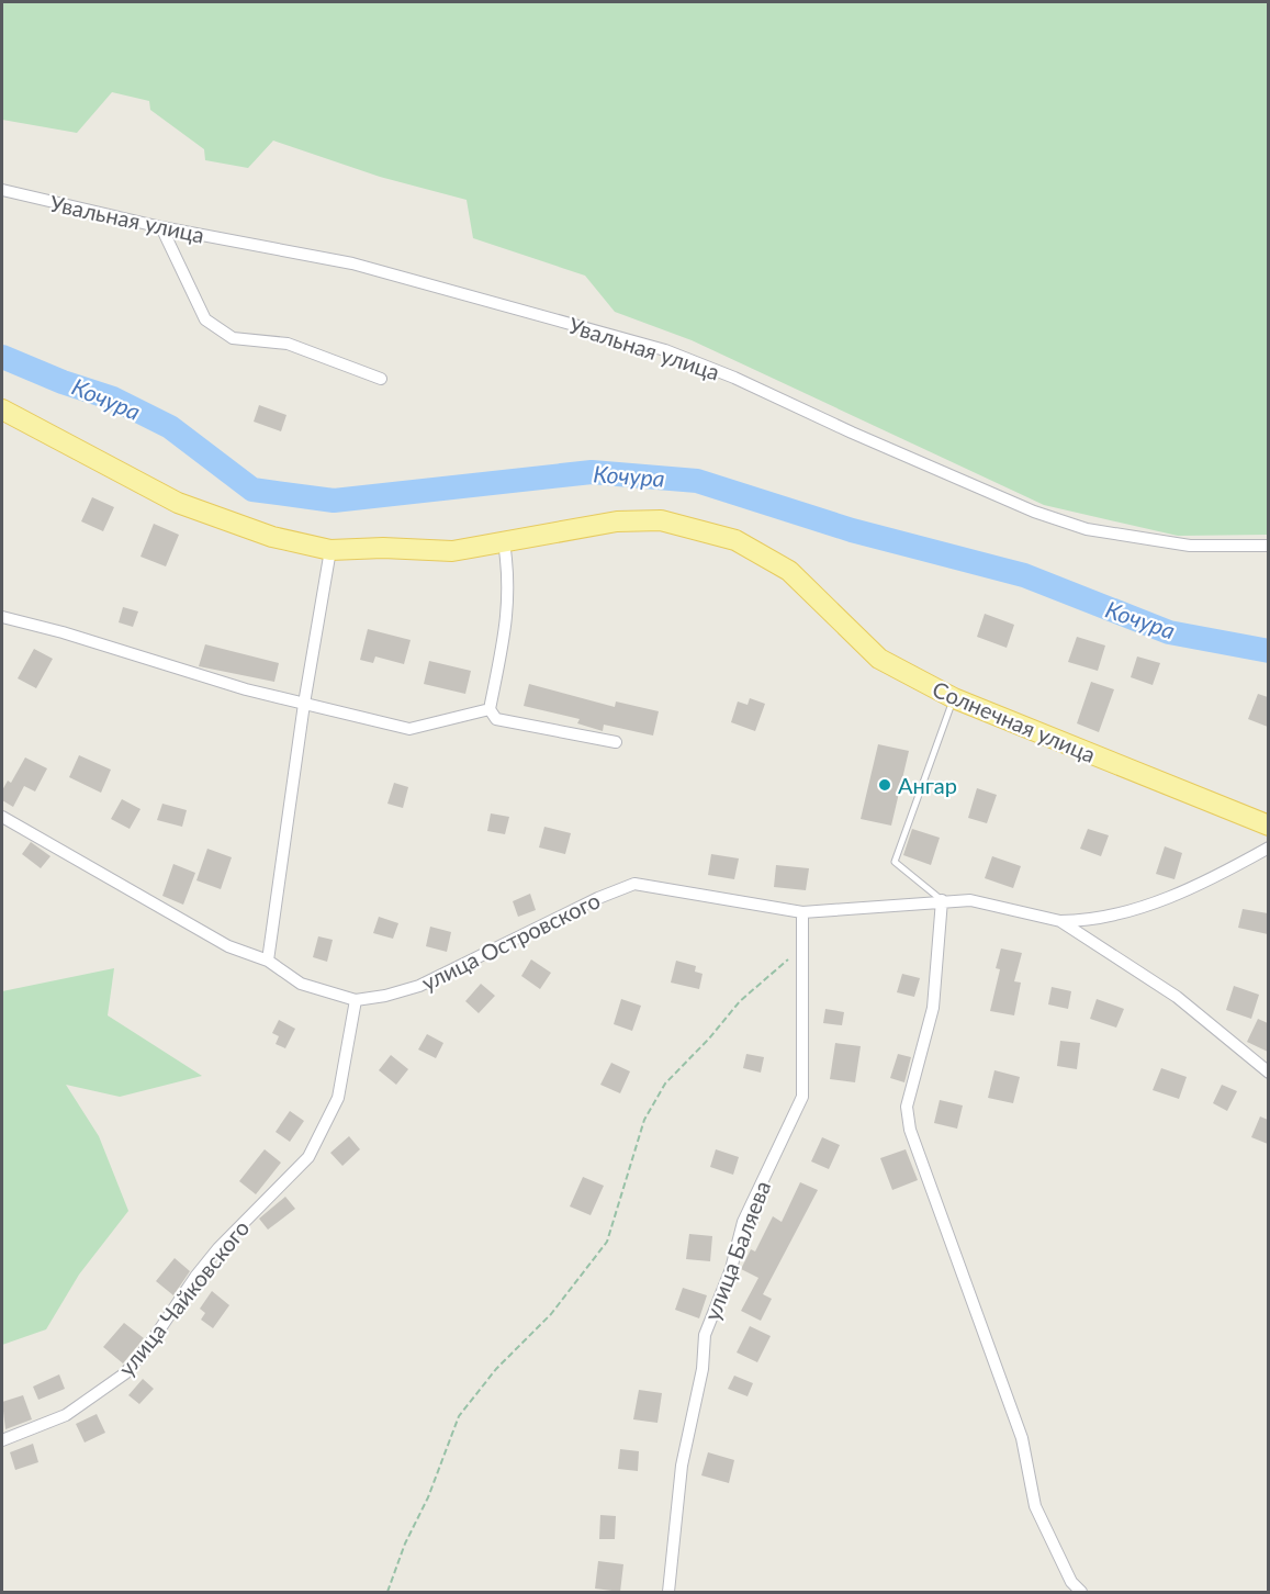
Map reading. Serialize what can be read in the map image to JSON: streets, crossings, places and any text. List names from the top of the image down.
{
  "streets": {
    "main road": ["Солнечная улица"],
    "street": [
      "Увальная улица",
      "улица Островского",
      "улица Баляева",
      "улица Чайковского"
    ]
  },
  "crossings": [
    ["улица Островского", "улица Баляева"],
    ["улица Островского", "улица Чайковского"]
  ],
  "water": ["Кочура"],
  "places": ["Ангар"]
}
